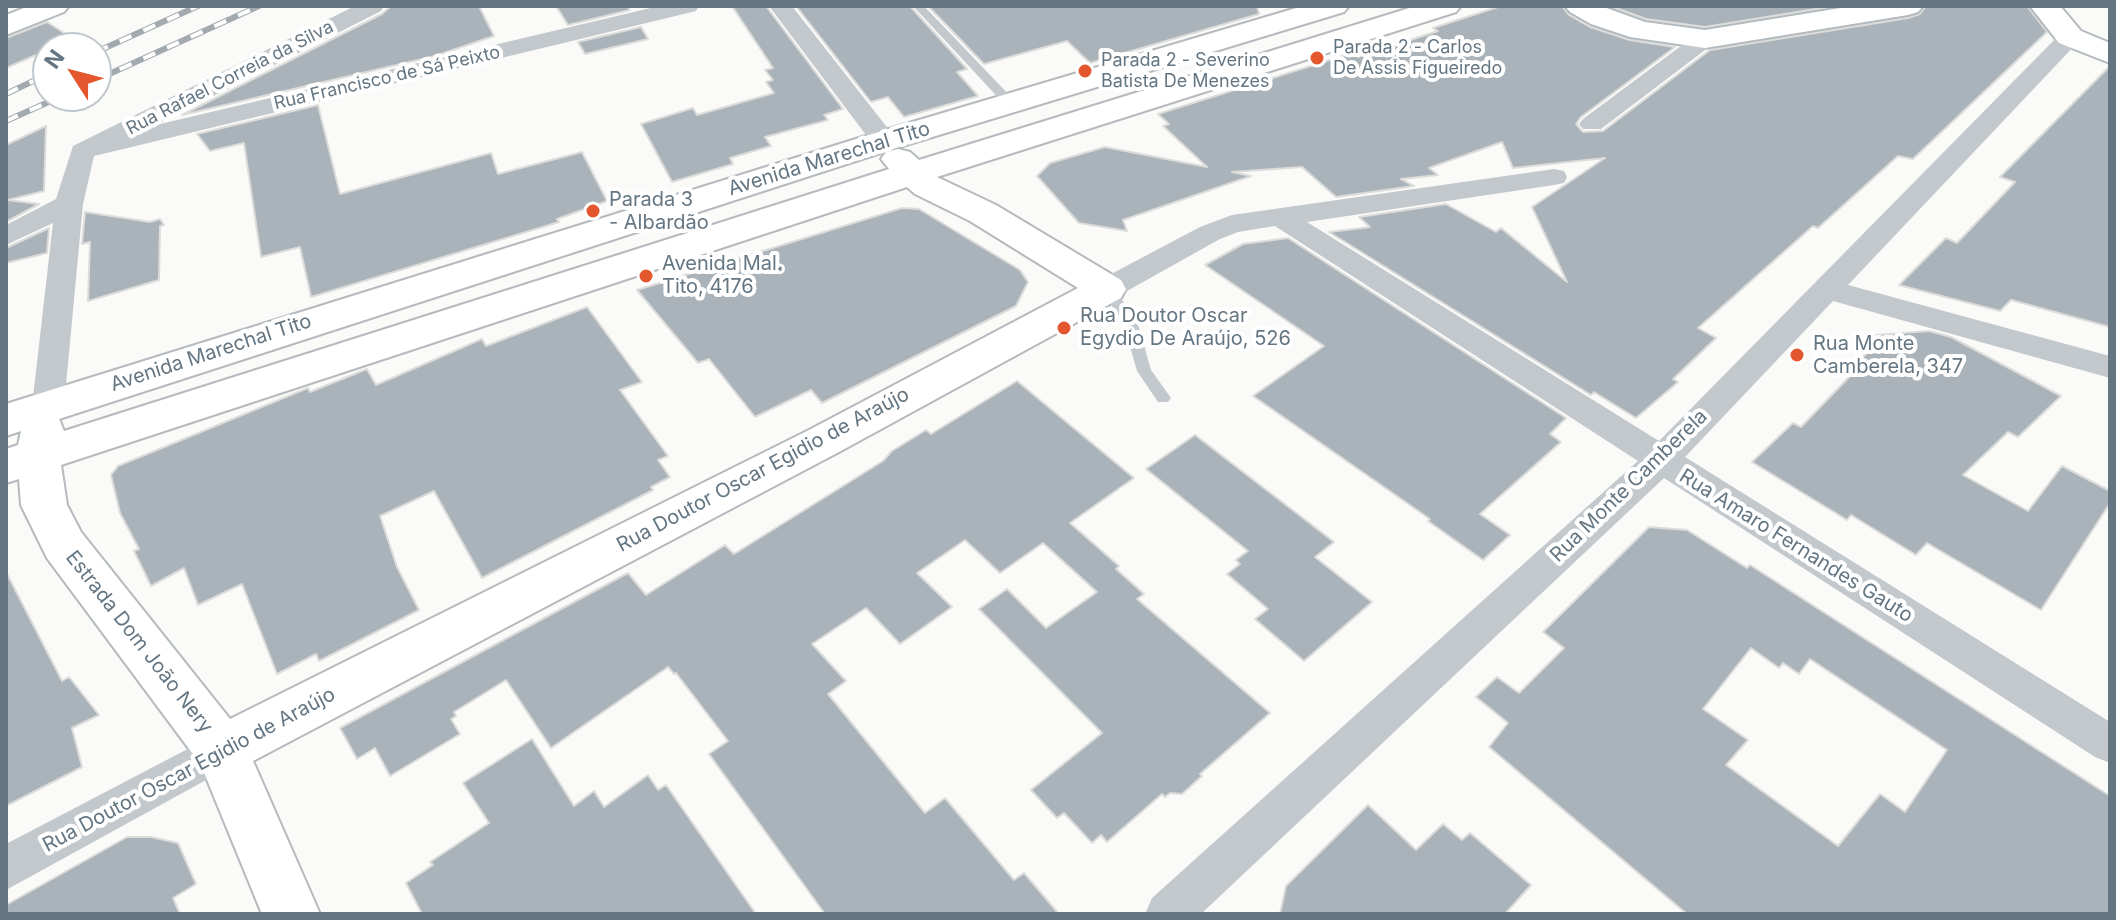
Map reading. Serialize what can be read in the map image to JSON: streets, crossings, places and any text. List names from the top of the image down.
{
  "streets": {
    "main road": ["Avenida Marechal Tito", "Rua Doutor Oscar Egidio de Araújo", "Estrada Dom João Nery"],
    "street": [
      "Rua Rafael Correia da Silva",
      "Rua Francisco de Sá Peixto",
      "Rua Monte Camberela",
      "Rua Amaro Fernandes Gauto"
    ]
  },
  "crossings": [
    ["Rua Rafael Correia da Silva", "Rua Francisco de Sá Peixto"],
    ["Avenida Marechal Tito", "Estrada Dom João Nery"],
    ["Rua Doutor Oscar Egidio de Araújo", "Rua Amaro Fernandes Gauto"],
    ["Rua Doutor Oscar Egidio de Araújo", "Estrada Dom João Nery"],
    ["Rua Monte Camberela", "Rua Amaro Fernandes Gauto"]
  ],
  "places": [
    "Parada 2 - Carlos De Assis Figueiredo",
    "Parada 2 - Severino Batista De Menezes",
    "Parada 3 - Albardão",
    "Avenida Mal. Tito, 4176",
    "Rua Doutor Oscar Egydio De Araújo, 526",
    "Rua Monte Camberela, 347"
  ],
  "north": "top left"
}
